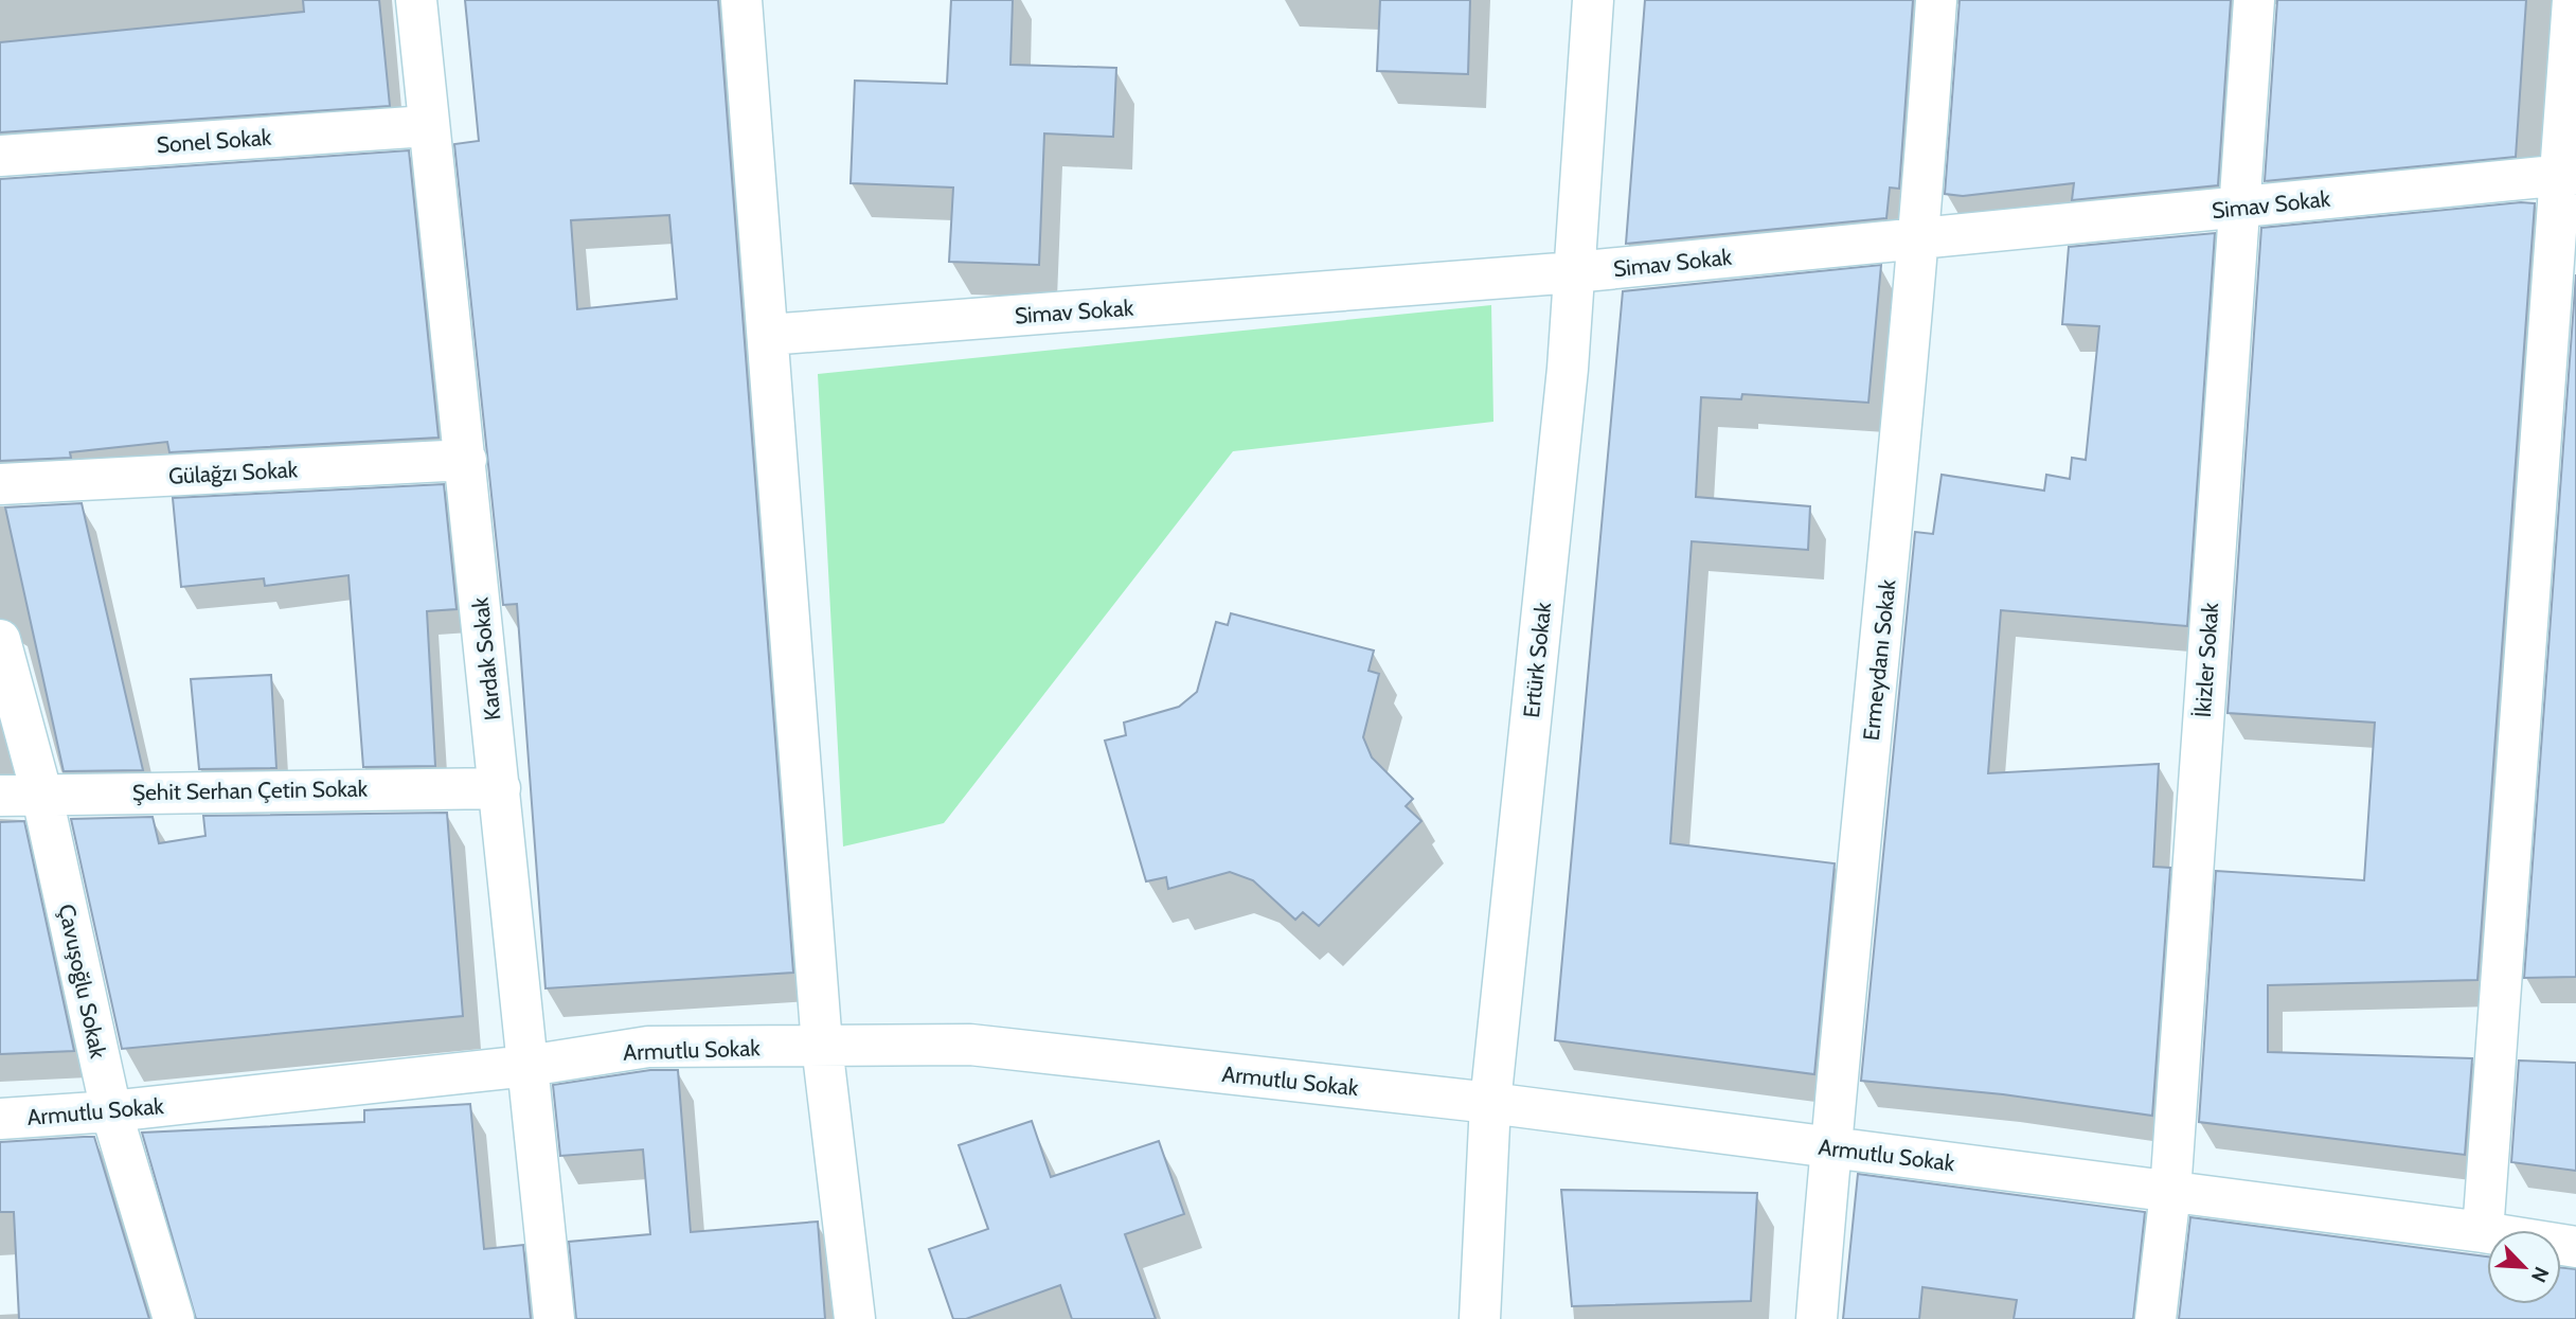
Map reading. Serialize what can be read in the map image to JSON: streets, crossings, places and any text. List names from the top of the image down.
{
  "streets": {
    "street": [
      "Sonel Sokak",
      "Simav Sokak",
      "Gülağzı Sokak",
      "Kardak Sokak",
      "Ertürk Sokak",
      "Ermeydanı Sokak",
      "İkizler Sokak",
      "Şehit Serhan Çetin Sokak",
      "Çavuşoğlu Sokak",
      "Armutlu Sokak"
    ]
  },
  "crossings": [
    ["Sonel Sokak", "Kardak Sokak"],
    ["Simav Sokak", "Ertürk Sokak"],
    ["Simav Sokak", "Ermeydanı Sokak"],
    ["Simav Sokak", "İkizler Sokak"],
    ["Gülağzı Sokak", "Kardak Sokak"],
    ["Kardak Sokak", "Şehit Serhan Çetin Sokak"],
    ["Kardak Sokak", "Armutlu Sokak"],
    ["Ertürk Sokak", "Armutlu Sokak"],
    ["Ermeydanı Sokak", "Armutlu Sokak"],
    ["İkizler Sokak", "Armutlu Sokak"],
    ["Şehit Serhan Çetin Sokak", "Çavuşoğlu Sokak"],
    ["Çavuşoğlu Sokak", "Armutlu Sokak"]
  ],
  "north": "bottom right"
}
